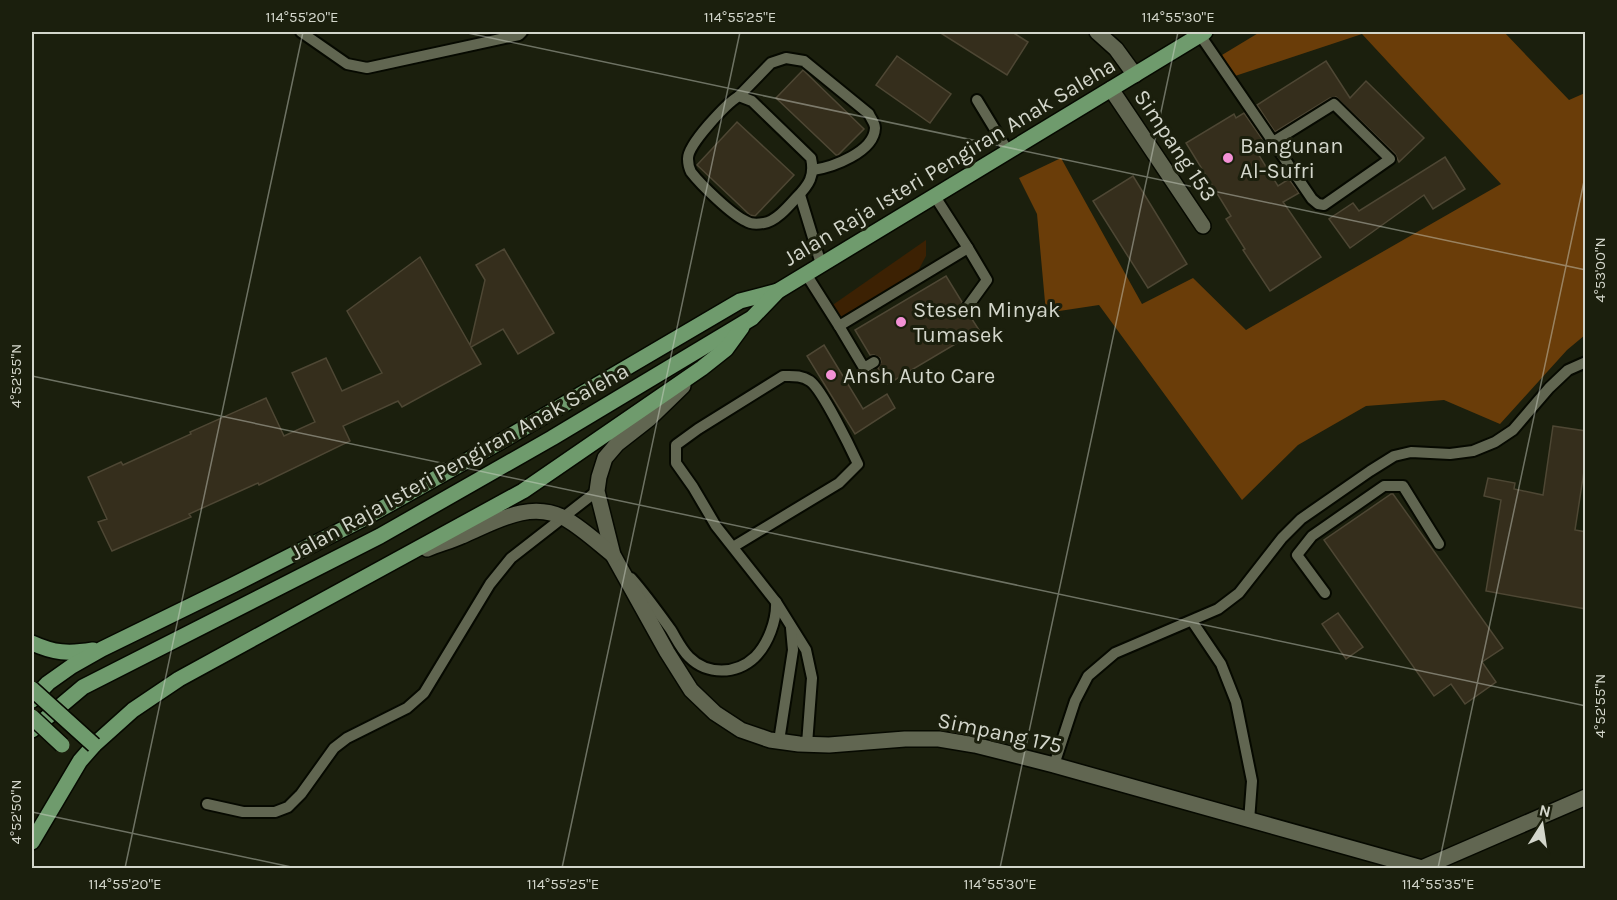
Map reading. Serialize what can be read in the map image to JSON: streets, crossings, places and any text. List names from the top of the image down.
{
  "streets": {
    "main road": ["Jalan Raja Isteri Pengiran Anak Saleha"],
    "street": ["Simpang 153", "Simpang 175"]
  },
  "crossings": [
    ["Simpang 153", "Jalan Raja Isteri Pengiran Anak Saleha"]
  ],
  "places": ["Bangunan Al-Sufri", "Stesen Minyak Tumasek", "Ansh Auto Care"],
  "north": "top",
  "coordinates": [
    "114°55'20\"E",
    "114°55'25\"E",
    "114°55'30\"E",
    "4°53'00\"N",
    "4°52'55\"N",
    "4°52'50\"N",
    "114°55'35\"E"
  ]
}
